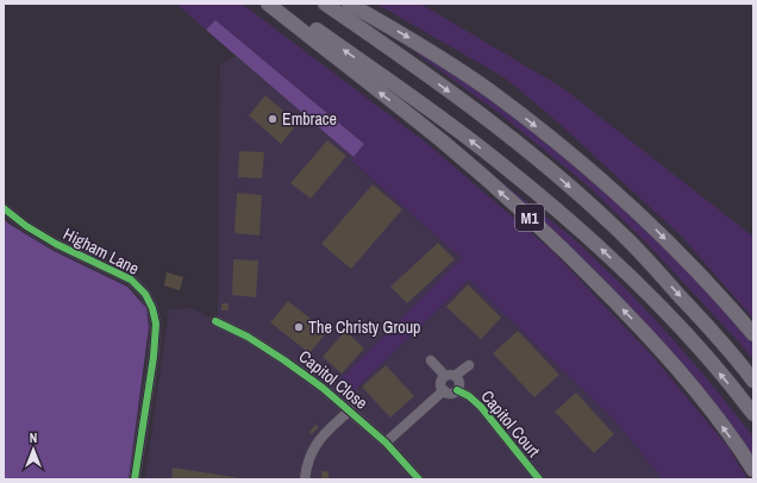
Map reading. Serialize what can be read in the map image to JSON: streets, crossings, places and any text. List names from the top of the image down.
{
  "streets": {
    "highway": ["M1"],
    "street": ["Higham Lane", "Capitol Close", "Capitol Court"]
  },
  "places": ["Embrace", "The Christy Group"],
  "north": "top"
}
